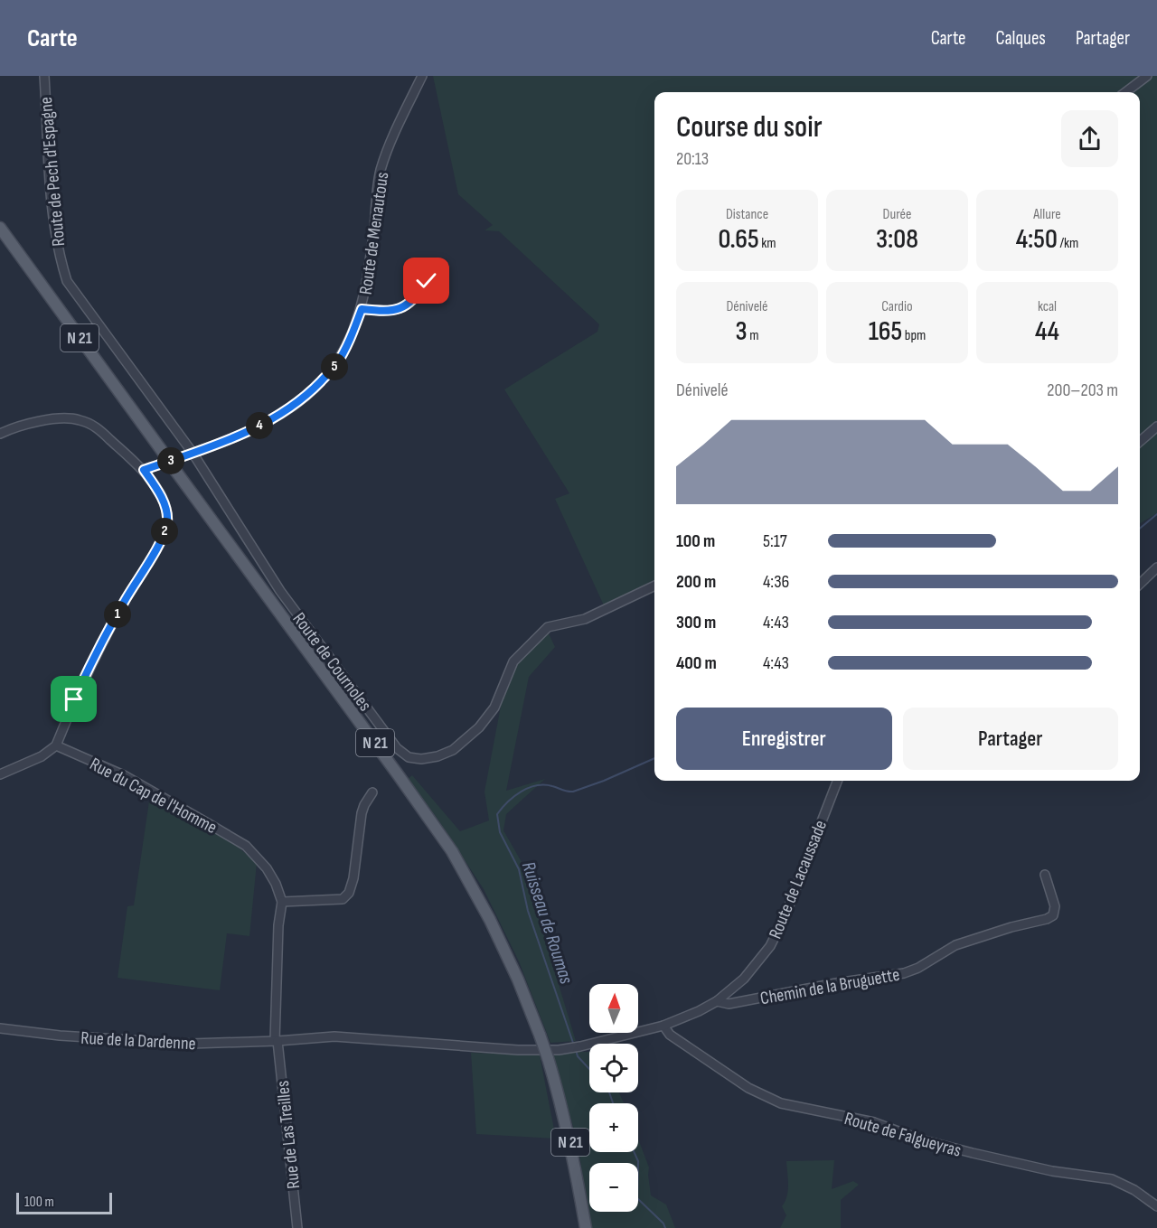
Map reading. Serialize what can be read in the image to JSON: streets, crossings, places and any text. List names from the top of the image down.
{
  "streets": {
    "main road": ["N 21"],
    "street": [
      "Route de Pech d'Espagne",
      "Route de Menautous",
      "Route de Cournoles",
      "Rue du Cap de l'Homme",
      "Route de Lacaussade",
      "Chemin de la Bruguette",
      "Rue de la Dardenne",
      "Route de Falgueyras",
      "Rue de Las Treilles"
    ]
  },
  "crossings": [
    ["Route de Pech d'Espagne", "Route de Menautous"],
    ["Route de Pech d'Espagne", "Route de Cournoles"],
    ["Route de Menautous", "Route de Cournoles"],
    ["Rue du Cap de l'Homme", "Rue de Las Treilles"],
    ["Route de Lacaussade", "Chemin de la Bruguette"],
    ["Route de Lacaussade", "Rue de la Dardenne"],
    ["Route de Lacaussade", "Route de Falgueyras"],
    ["Rue de la Dardenne", "Route de Falgueyras"],
    ["Rue de la Dardenne", "Rue de Las Treilles"]
  ],
  "water": ["Ruisseau de Roumas"],
  "scale_bar": "100 m",
  "north": "top",
  "page": {
    "header": "Carte",
    "nav": ["Carte", "Calques", "Partager"],
    "heading": ["Course du soir", "20:13"],
    "stats": [
      ["Distance", "0.65 km"],
      ["Durée", "3:08"],
      ["Allure", "4:50 /km"],
      ["Dénivelé", "3 m"],
      ["Cardio", "165 bpm"],
      ["kcal", "44"]
    ],
    "pins": [
      "5",
      "4",
      "3",
      "2",
      "1"
    ],
    "chart": ["Dénivelé", "200–203 m"],
    "list": [
      {
        "name": "100 m",
        "note": "5:17"
      },
      {
        "name": "200 m",
        "note": "4:36"
      },
      {
        "name": "300 m",
        "note": "4:43"
      },
      {
        "name": "400 m",
        "note": "4:43"
      }
    ],
    "buttons": ["Enregistrer", "Partager"],
    "map_buttons": ["+", "−"],
    "scale": "100 m"
  }
}
